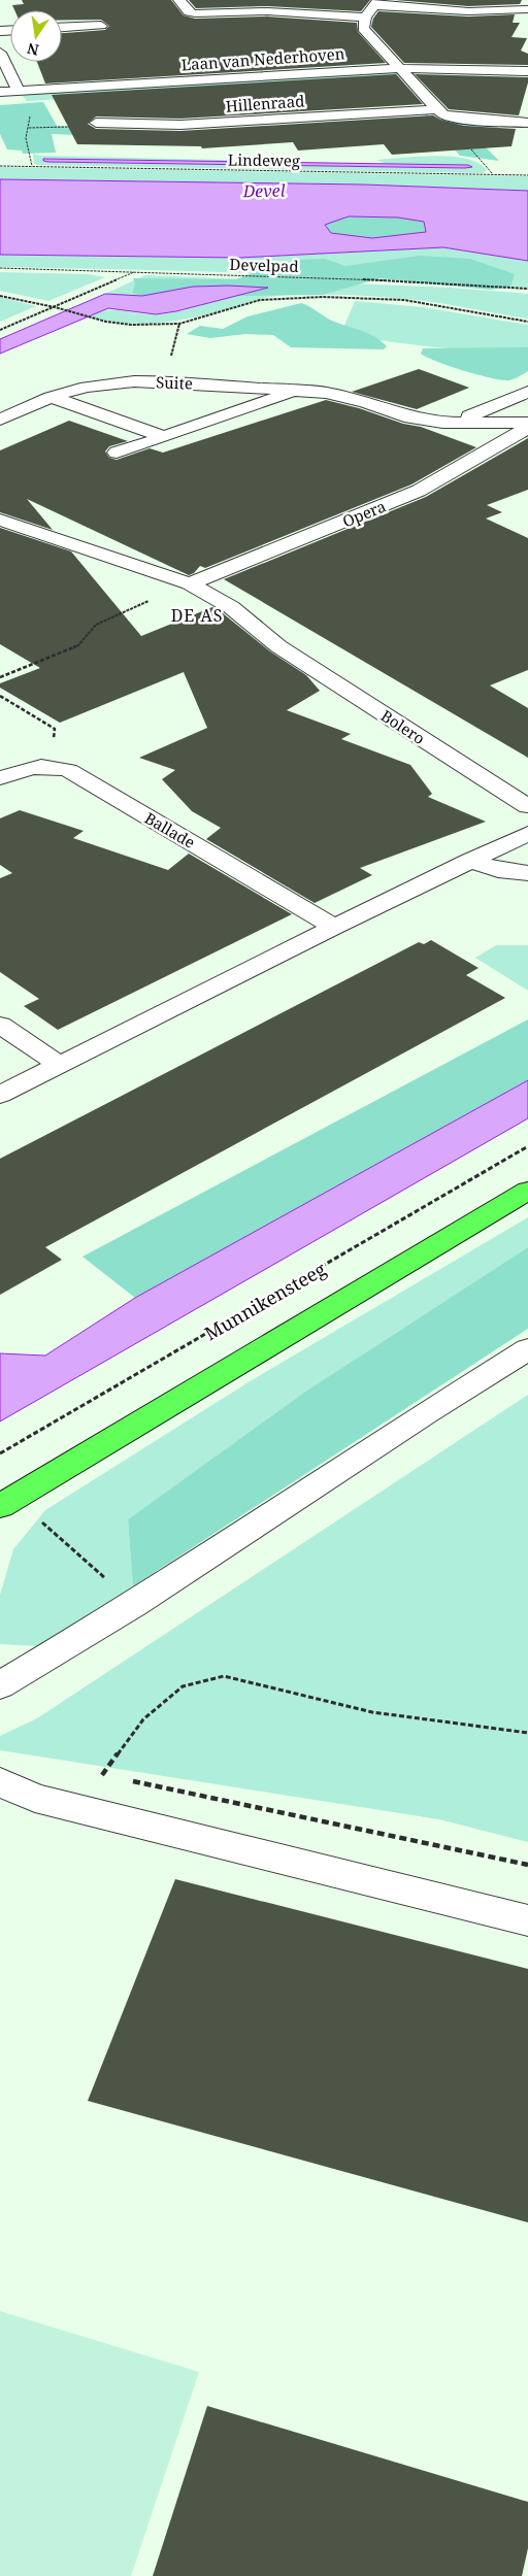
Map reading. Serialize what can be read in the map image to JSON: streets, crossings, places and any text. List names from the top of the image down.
{
  "streets": {
    "main road": ["Munnikensteeg"],
    "street": [
      "Laan van Nederhoven",
      "Hillenraad",
      "Suite",
      "Opera",
      "Bolero",
      "Ballade"
    ],
    "path": ["Lindeweg", "Develpad"]
  },
  "crossings": [
    ["Suite", "Opera"],
    ["Opera", "Bolero"]
  ],
  "districts": ["DE AS"],
  "water": ["Devel"],
  "north": "bottom"
}
